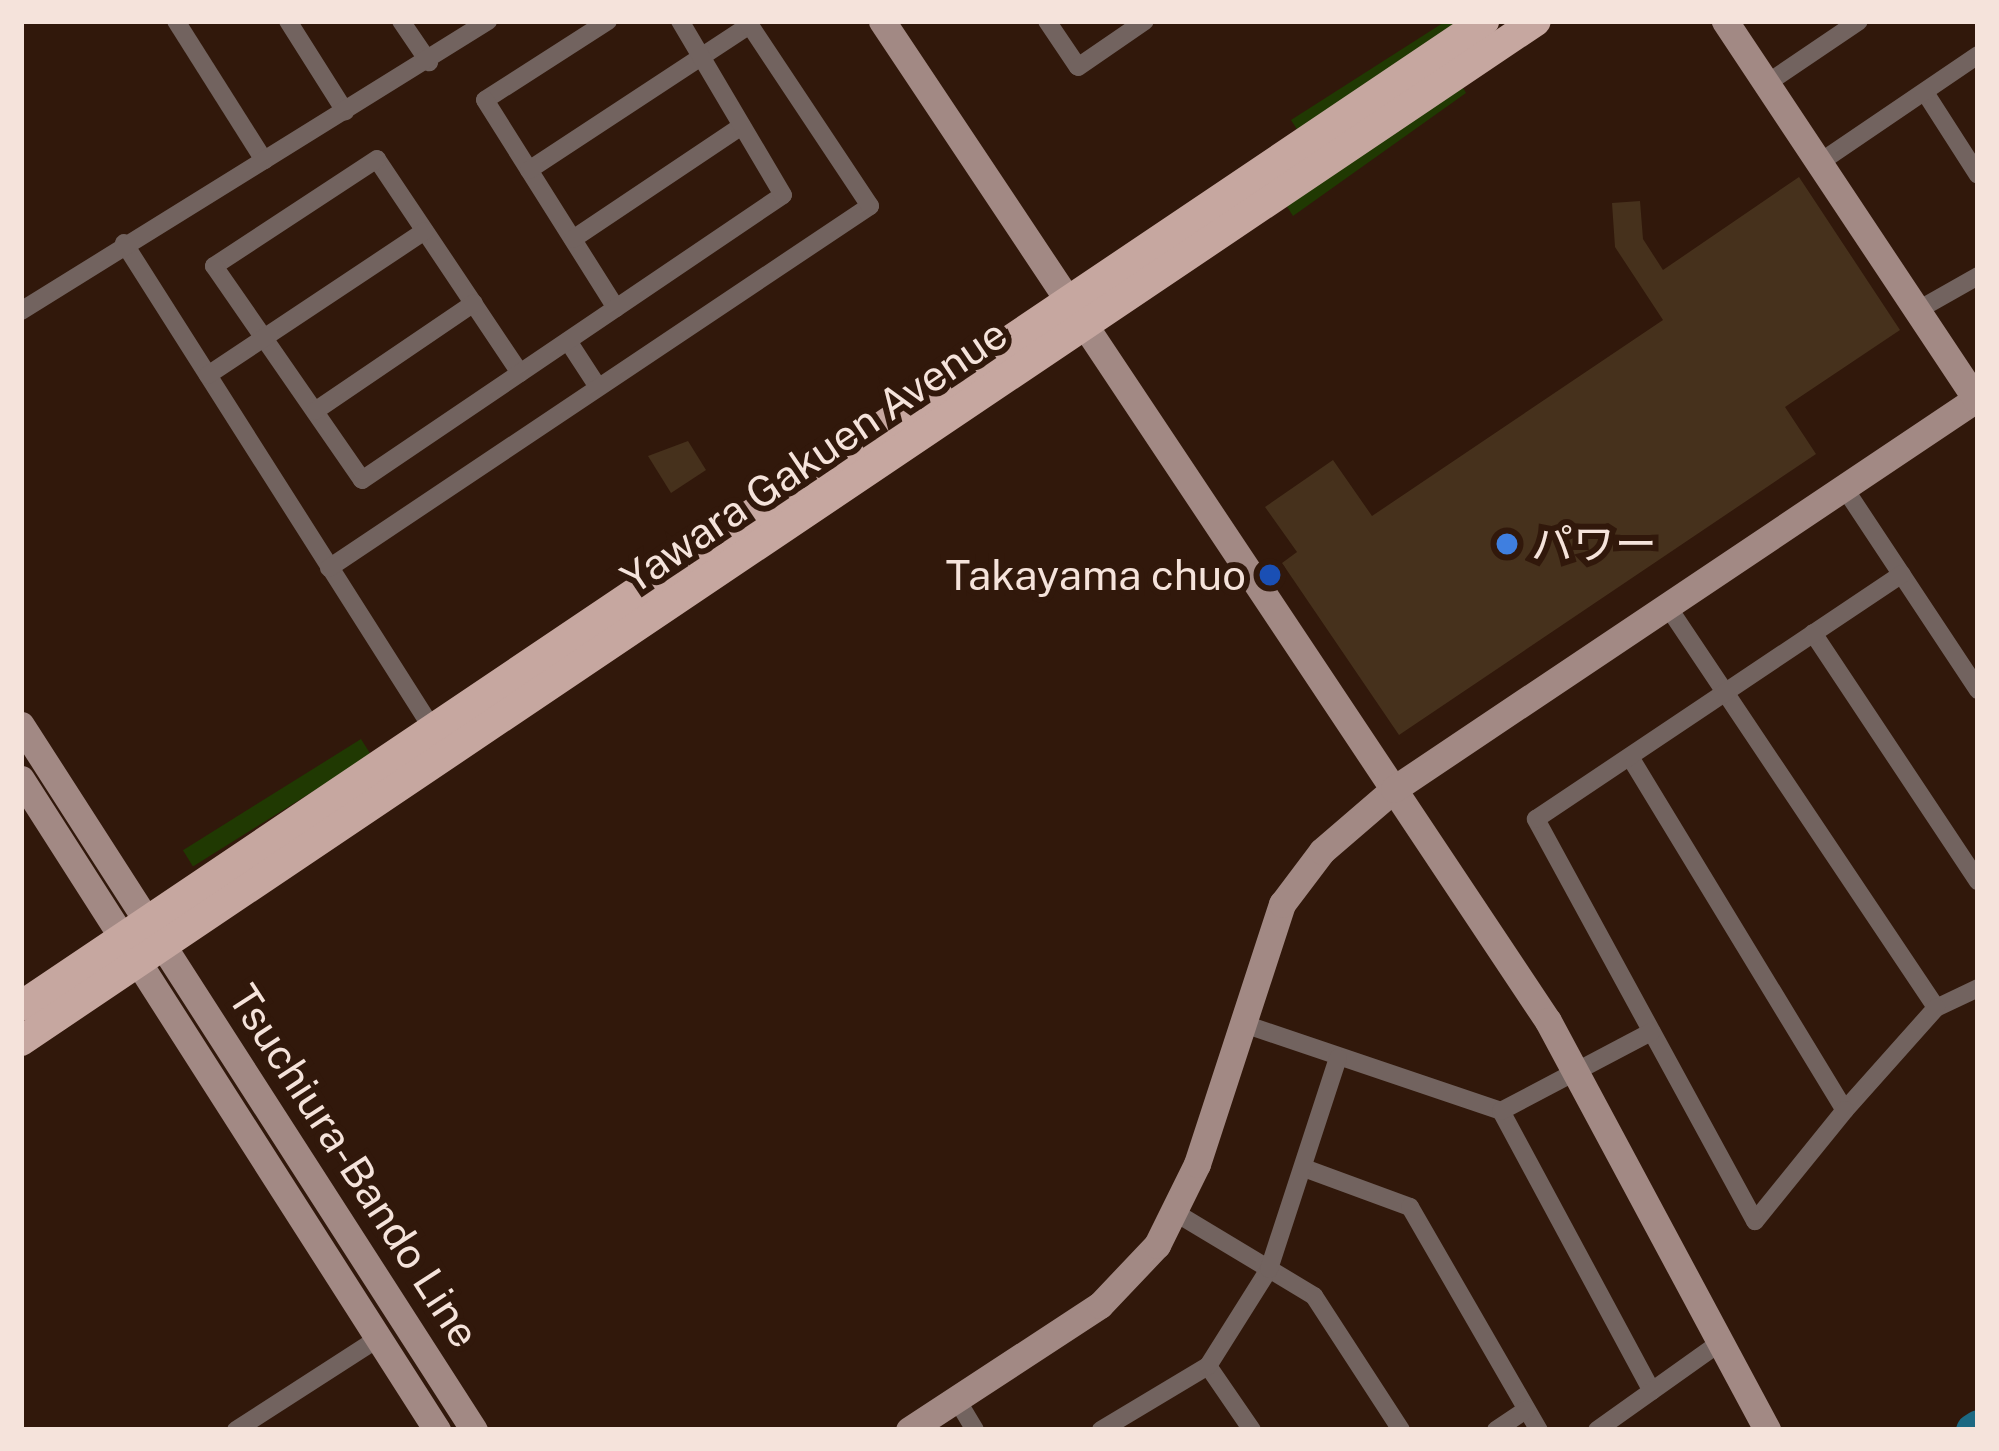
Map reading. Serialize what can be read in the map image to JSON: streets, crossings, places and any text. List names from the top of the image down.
{
  "streets": {
    "main road": ["Yawara Gakuen Avenue"],
    "street": ["Tsuchiura-Bando Line"]
  },
  "crossings": [
    ["Yawara Gakuen Avenue", "Tsuchiura-Bando Line"]
  ],
  "places": ["パワー", "Takayama chuo"]
}
